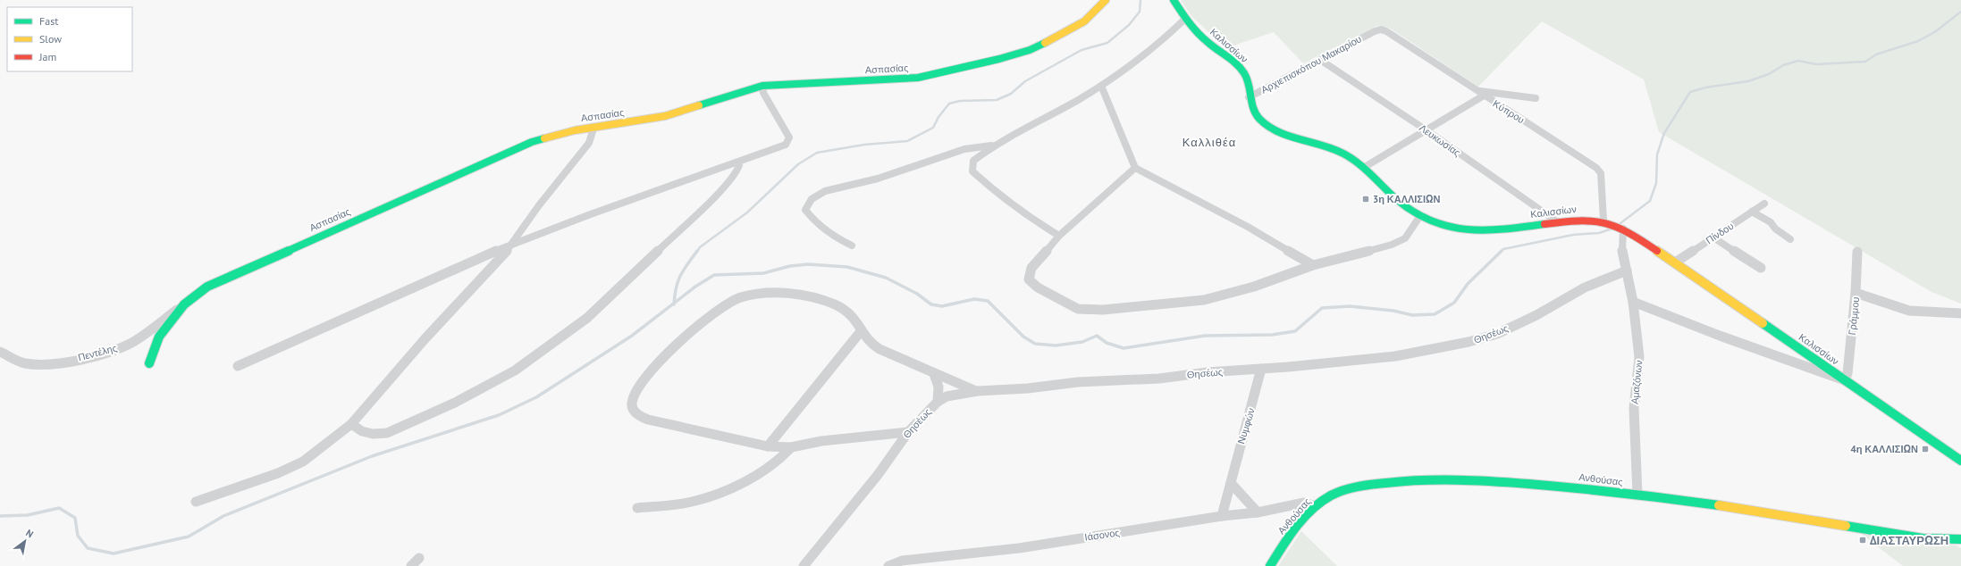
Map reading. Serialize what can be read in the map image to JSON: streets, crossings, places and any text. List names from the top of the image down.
{
  "streets": {
    "street": [
      "Καλισσίων",
      "Αρχιεπισκόπου Μακαρίου",
      "Ασπασίας",
      "Κύπρου",
      "Λευκωσίας",
      "Πίνδου",
      "Γράμμου",
      "Θησέως",
      "Πεντέλης",
      "Αμαζόνων",
      "Νυμφών",
      "Ανθούσας",
      "Ιάσονος"
    ]
  },
  "crossings": [
    ["Καλισσίων", "Αρχιεπισκόπου Μακαρίου"],
    ["Καλισσίων", "Κύπρου"],
    ["Καλισσίων", "Λευκωσίας"],
    ["Καλισσίων", "Πίνδου"],
    ["Καλισσίων", "Γράμμου"],
    ["Αρχιεπισκόπου Μακαρίου", "Κύπρου"],
    ["Αρχιεπισκόπου Μακαρίου", "Λευκωσίας"],
    ["Ασπασίας", "Πεντέλης"],
    ["Θησέως", "Αμαζόνων"],
    ["Θησέως", "Νυμφών"],
    ["Αμαζόνων", "Ανθούσας"],
    ["Νυμφών", "Ιάσονος"],
    ["Ανθούσας", "Ιάσονος"]
  ],
  "districts": ["Καλλιθέα"],
  "places": {
    "transit": ["3η ΚΑΛΛΙΣΙΩΝ", "4η ΚΑΛΛΙΣΙΩΝ", "ΔΙΑΣΤΑΥΡΩΣΗ"]
  },
  "legend": ["Fast", "Slow", "Jam"],
  "north": "top right"
}
